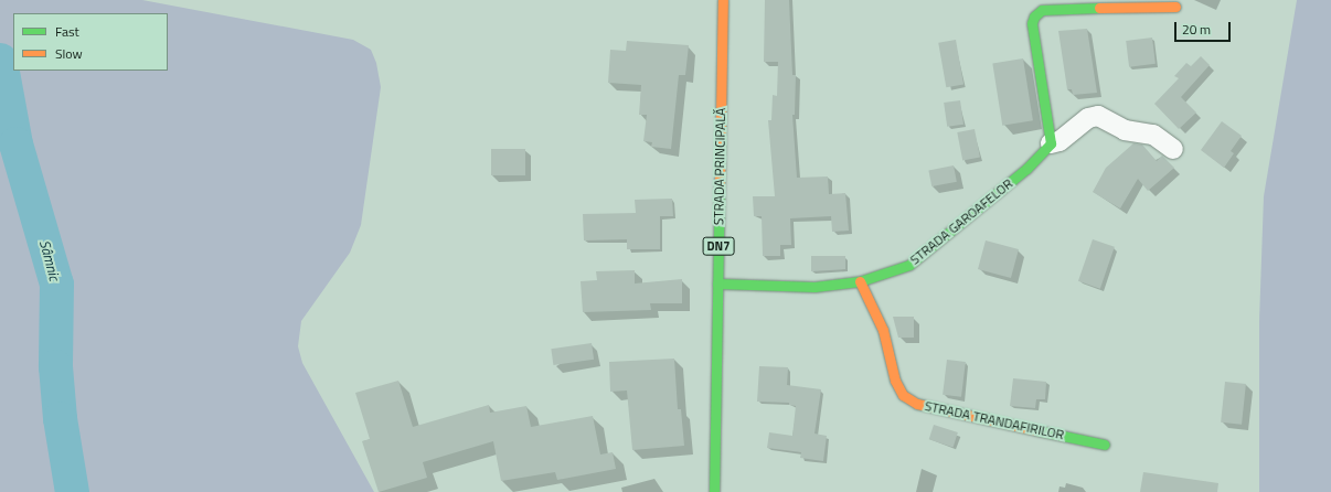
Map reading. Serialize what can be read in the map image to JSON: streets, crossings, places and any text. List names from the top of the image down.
{
  "streets": {
    "main road": [
      "STRADA PRINCIPALĂ",
      "STRADA GAROAFELOR",
      "DN7",
      "STRADA TRANDAFIRILOR"
    ]
  },
  "crossings": [
    ["STRADA PRINCIPALĂ", "STRADA GAROAFELOR"],
    ["STRADA GAROAFELOR", "STRADA TRANDAFIRILOR"]
  ],
  "water": ["Sâmnic"],
  "legend": ["Fast", "Slow"],
  "scale_bar": "20 m"
}
